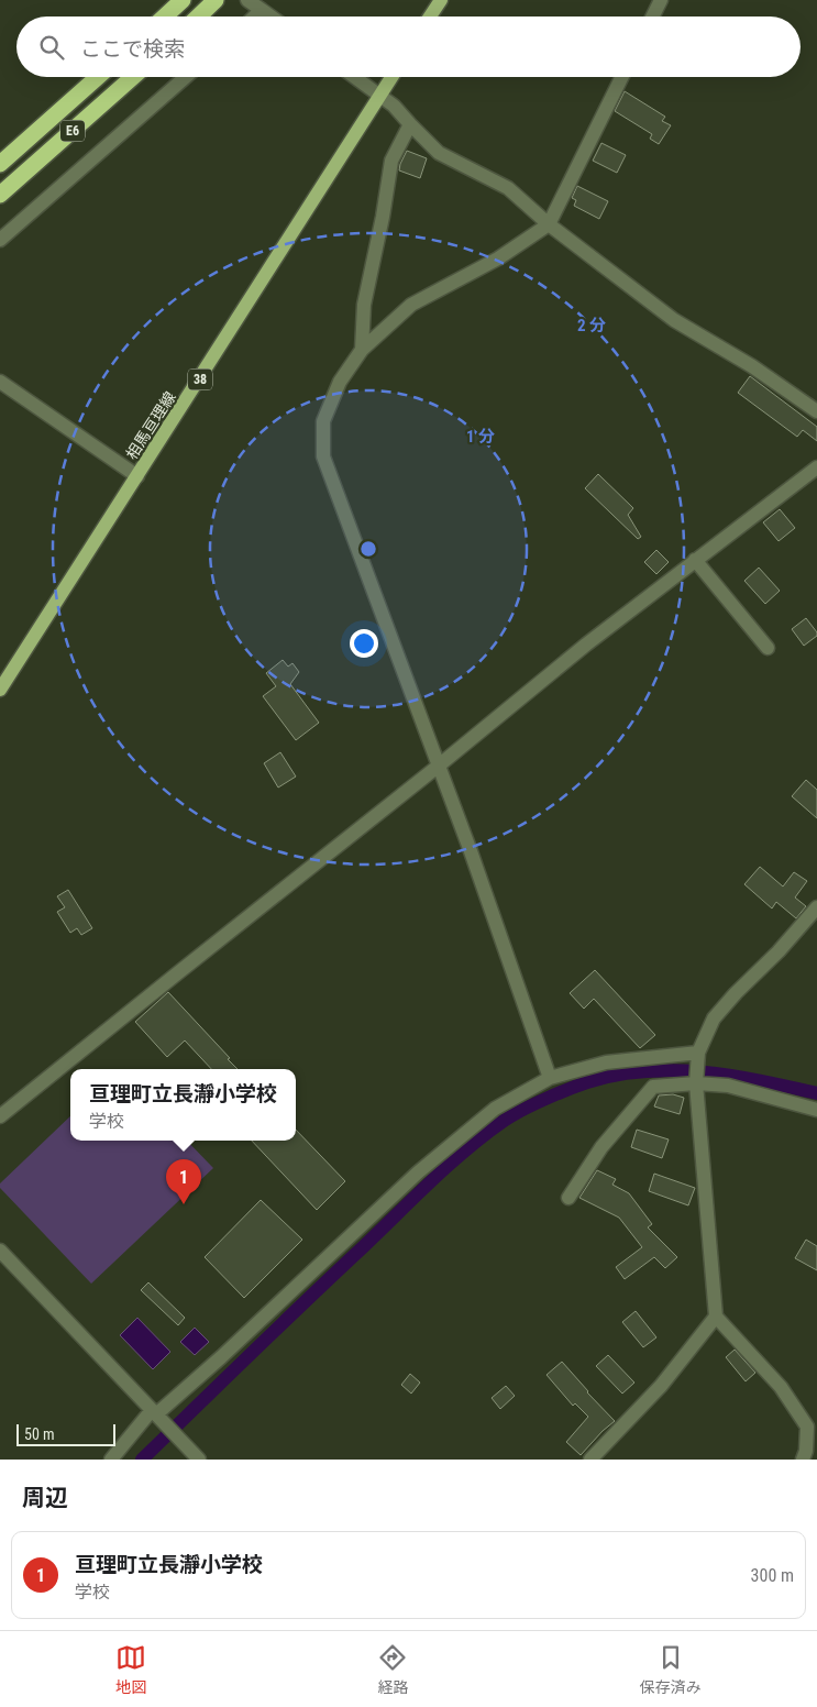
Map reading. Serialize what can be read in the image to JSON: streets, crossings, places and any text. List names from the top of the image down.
{
  "streets": {
    "highway": ["E6"],
    "main road": ["38", "相馬亘理線"]
  },
  "scale_bar": "50 m",
  "page": {
    "search": "ここで検索",
    "popup": ["亘理町立長瀞小学校", "学校"],
    "pins": "1",
    "scale": "50 m",
    "heading": "周辺",
    "list": [
      {
        "mark": "1",
        "name": "亘理町立長瀞小学校",
        "note": "学校",
        "value": "300 m"
      }
    ],
    "nav": ["地図", "経路", "保存済み"]
  },
  "rings": ["2 分", "1 分"]
}
